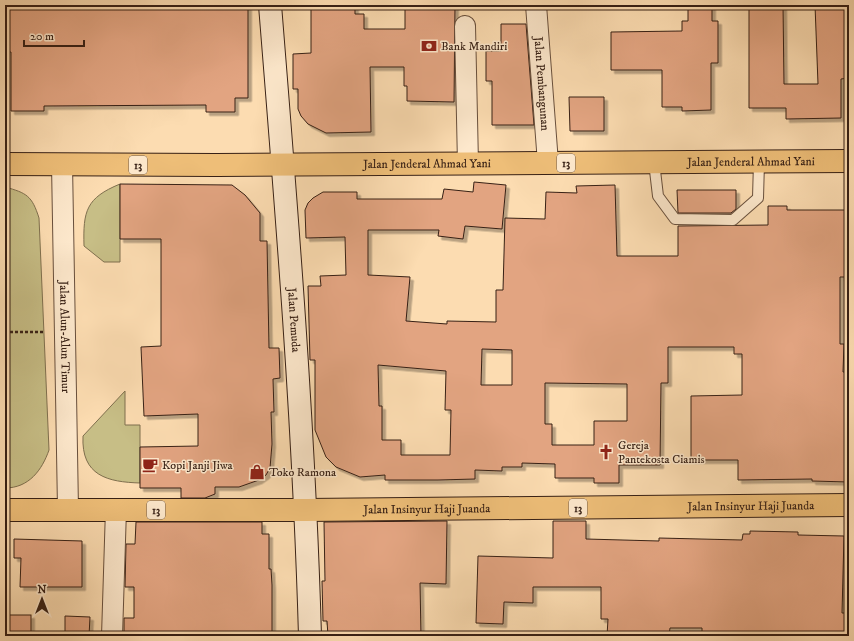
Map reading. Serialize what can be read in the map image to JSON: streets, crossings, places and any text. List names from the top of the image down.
{
  "streets": {
    "highway": ["Jalan Jenderal Ahmad Yani", "13", "Jalan Insinyur Haji Juanda"],
    "street": ["Jalan Pembangunan", "Jalan Pemuda", "Jalan Alun-Alun Timur"]
  },
  "crossings": [
    ["Jalan Pembangunan", "Jalan Jenderal Ahmad Yani"],
    ["Jalan Jenderal Ahmad Yani", "Jalan Pemuda"],
    ["Jalan Jenderal Ahmad Yani", "Jalan Alun-Alun Timur"],
    ["Jalan Pemuda", "Jalan Insinyur Haji Juanda"],
    ["Jalan Alun-Alun Timur", "Jalan Insinyur Haji Juanda"]
  ],
  "places": {
    "bank": ["Bank Mandiri"],
    "church": ["Gereja Pantekosta Ciamis"],
    "cafe": ["Kopi Janji Jiwa"],
    "shop": ["Toko Ramona"]
  },
  "scale_bar": "20 m",
  "north": "top"
}
